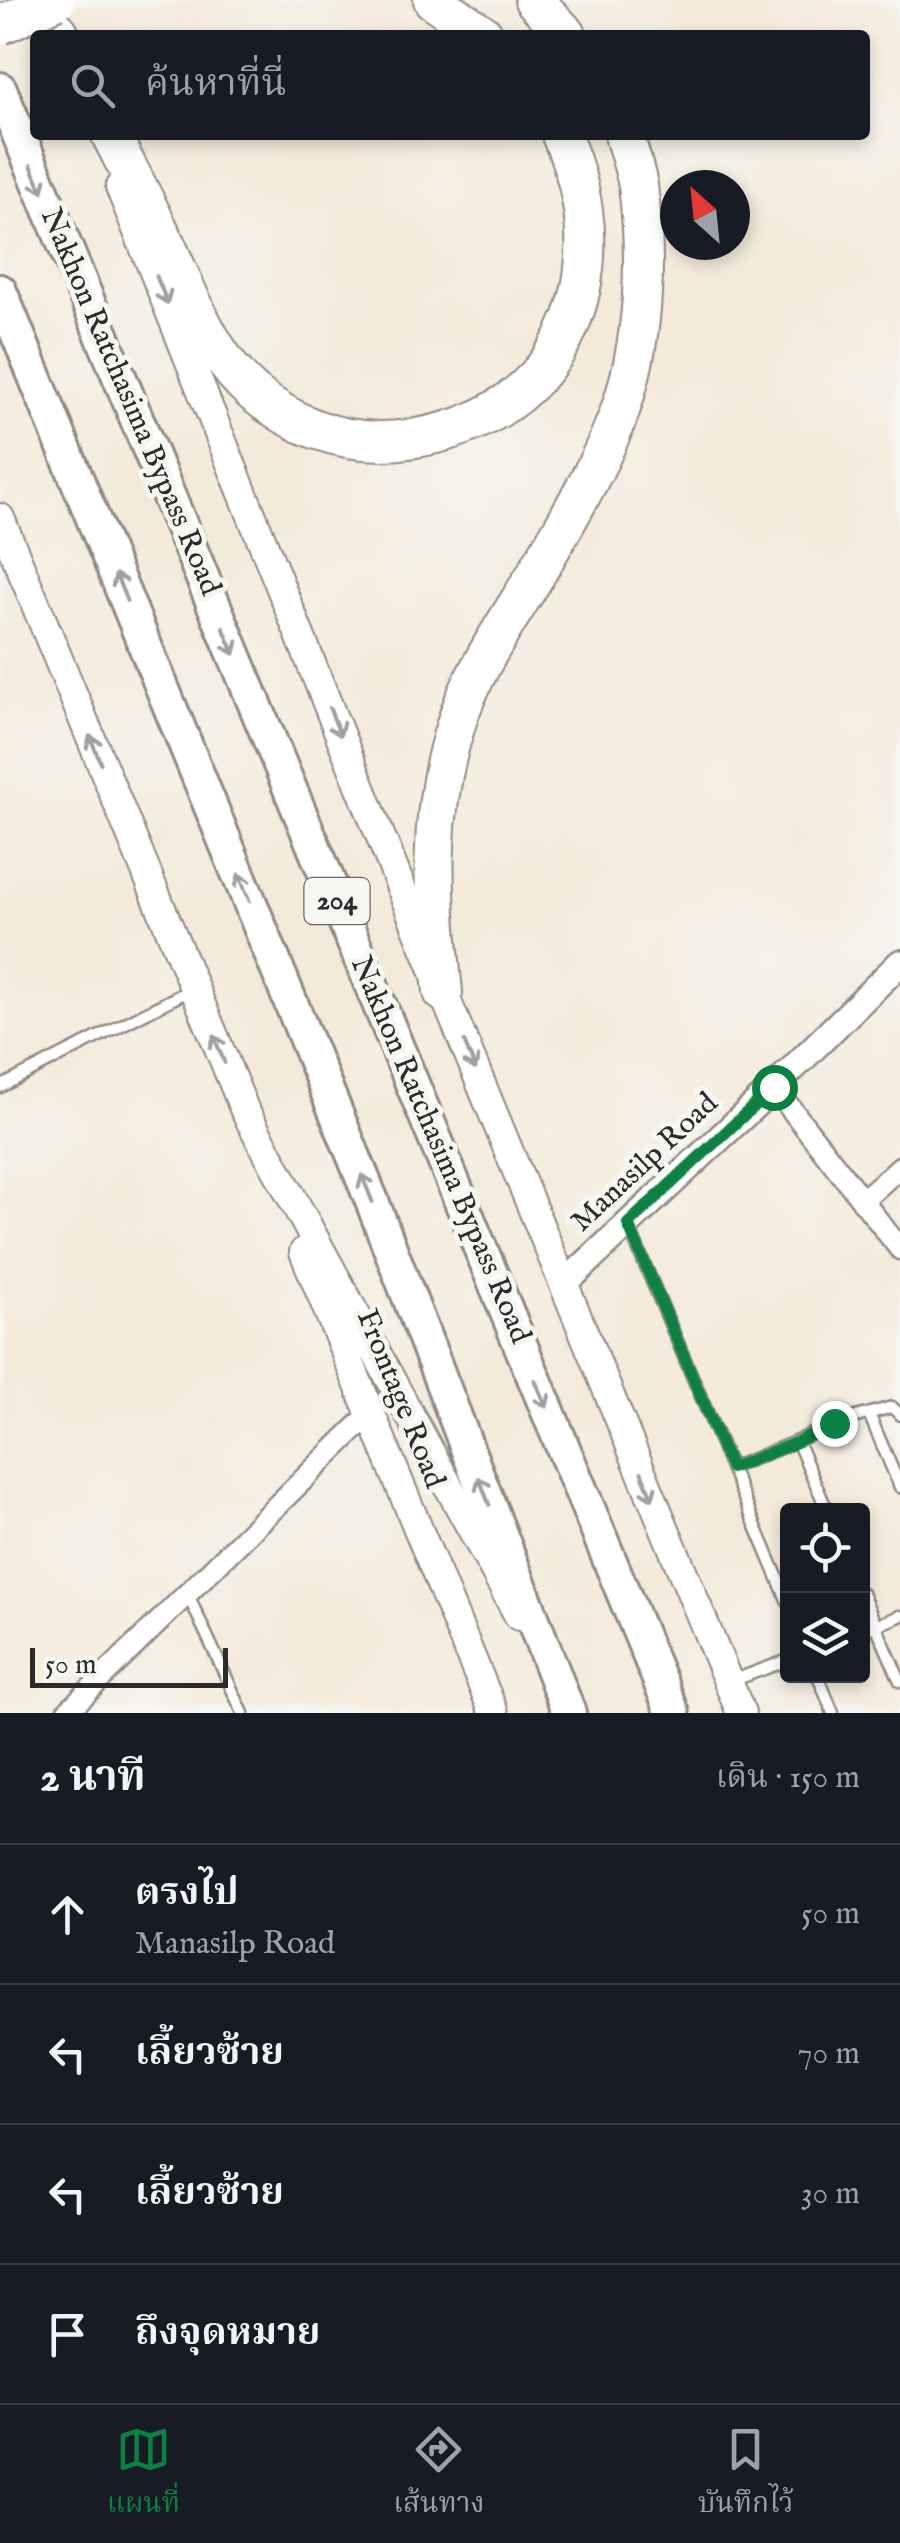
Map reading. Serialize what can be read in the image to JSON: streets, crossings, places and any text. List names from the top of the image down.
{
  "streets": {
    "highway": ["Nakhon Ratchasima Bypass Road", "204"],
    "main road": ["Frontage Road"],
    "street": ["Manasilp Road"]
  },
  "scale_bar": "50 m",
  "north": "top left",
  "page": {
    "search": "ค้นหาที่นี่",
    "scale": "50 m",
    "heading": ["2 นาที", "เดิน · 150 m"],
    "list": [
      ["ตรงไป", "Manasilp Road", "50 m"],
      ["เลี้ยวซ้าย", "70 m"],
      ["เลี้ยวซ้าย", "30 m"],
      "ถึงจุดหมาย"
    ],
    "nav": ["แผนที่", "เส้นทาง", "บันทึกไว้"]
  }
}
